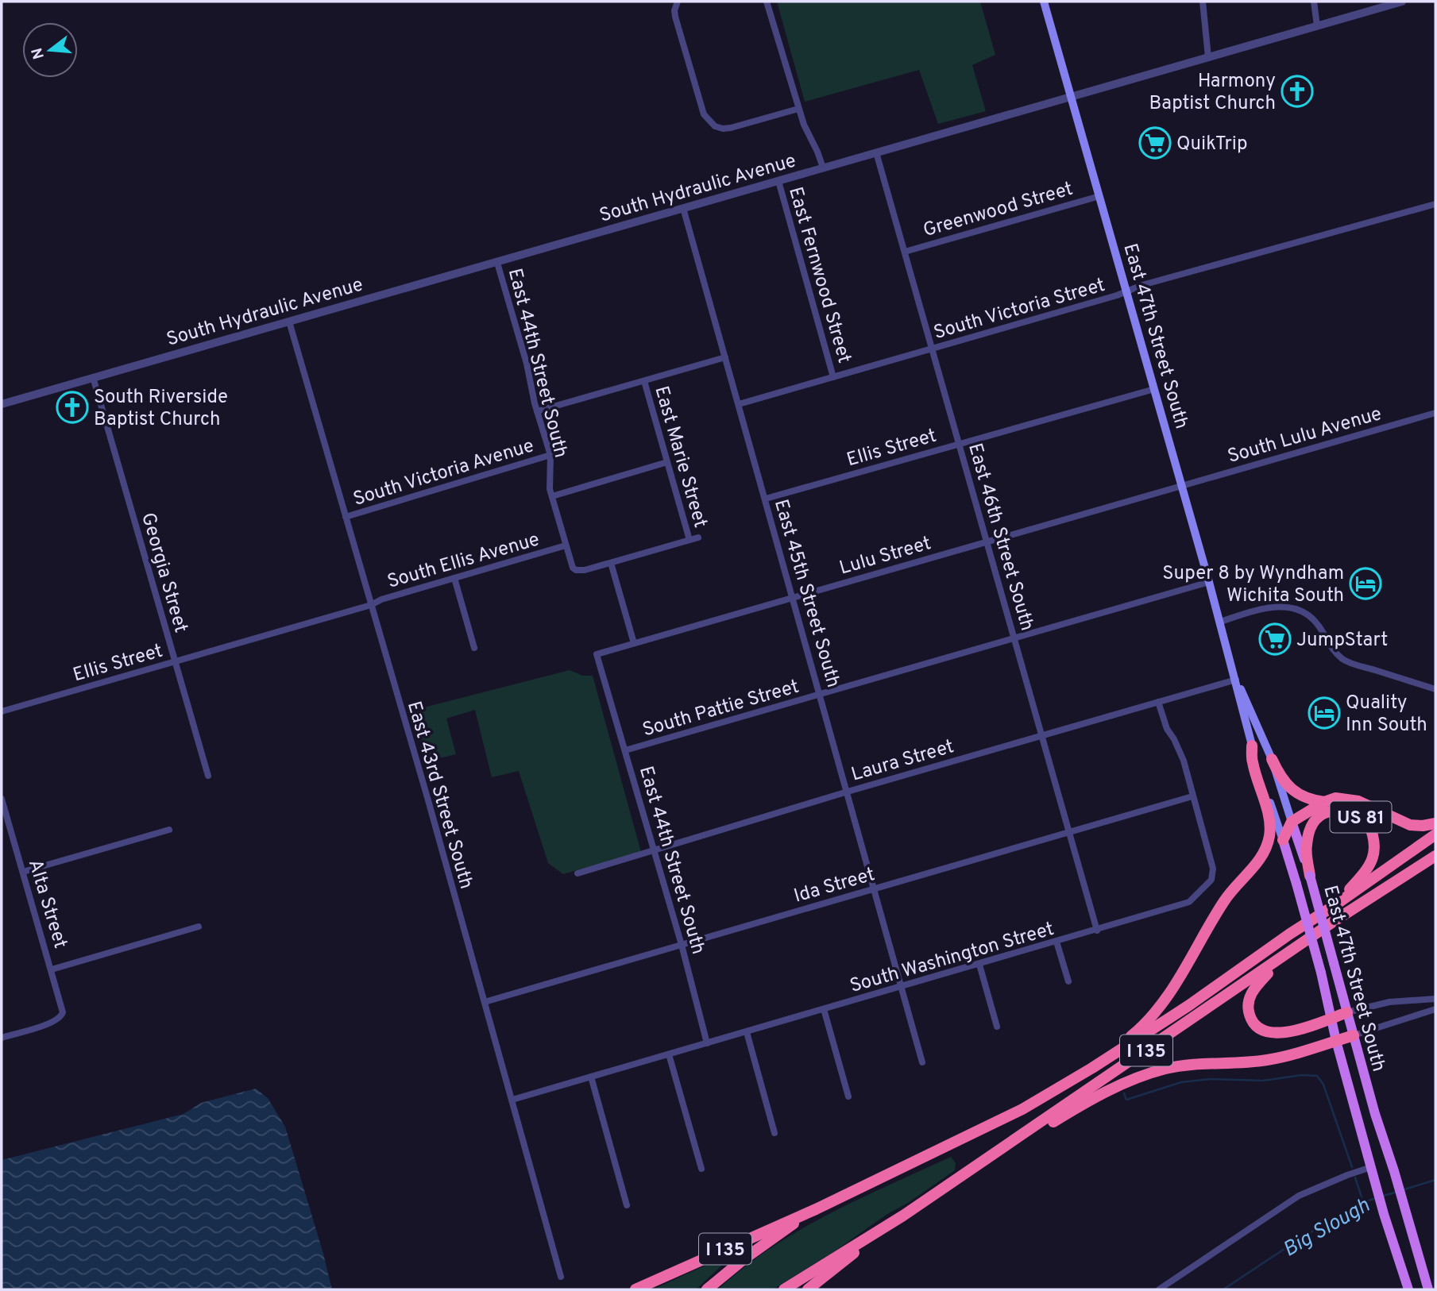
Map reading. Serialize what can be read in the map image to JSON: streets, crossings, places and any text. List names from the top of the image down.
{
  "streets": {
    "highway": ["US 81", "I 135"],
    "main road": ["East 47th Street South"],
    "street": [
      "South Hydraulic Avenue",
      "Greenwood Street",
      "East Fernwood Street",
      "South Victoria Street",
      "East 44th Street South",
      "South Lulu Avenue",
      "Ellis Street",
      "East Marie Street",
      "South Victoria Avenue",
      "East 46th Street South",
      "Lulu Street",
      "South Ellis Avenue",
      "Georgia Street",
      "East 45th Street South",
      "South Pattie Street",
      "Laura Street",
      "East 43rd Street South",
      "Ida Street",
      "Alta Street",
      "South Washington Street"
    ]
  },
  "crossings": [
    ["South Hydraulic Avenue", "East Fernwood Street"],
    ["South Hydraulic Avenue", "East 47th Street South"],
    ["South Hydraulic Avenue", "East 44th Street South"],
    ["South Hydraulic Avenue", "East 46th Street South"],
    ["South Hydraulic Avenue", "Georgia Street"],
    ["South Hydraulic Avenue", "East 45th Street South"],
    ["South Hydraulic Avenue", "East 43rd Street South"],
    ["Greenwood Street", "East 47th Street South"],
    ["Greenwood Street", "East 46th Street South"],
    ["East Fernwood Street", "South Victoria Street"],
    ["South Victoria Street", "East 47th Street South"],
    ["South Victoria Street", "East 46th Street South"],
    ["South Victoria Street", "East 45th Street South"],
    ["East 47th Street South", "South Lulu Avenue"],
    ["East 47th Street South", "Ellis Street"],
    ["East 47th Street South", "Lulu Street"],
    ["East 47th Street South", "South Pattie Street"],
    ["East 47th Street South", "Laura Street"],
    ["East 47th Street South", "US 81"],
    ["East 44th Street South", "South Victoria Avenue"],
    ["East 44th Street South", "Lulu Street"],
    ["East 44th Street South", "South Ellis Avenue"],
    ["East 44th Street South", "South Pattie Street"],
    ["East 44th Street South", "Laura Street"],
    ["East 44th Street South", "Ida Street"],
    ["East 44th Street South", "South Washington Street"],
    ["South Lulu Avenue", "Lulu Street"],
    ["Ellis Street", "East 46th Street South"],
    ["Ellis Street", "South Ellis Avenue"],
    ["Ellis Street", "Georgia Street"],
    ["Ellis Street", "East 45th Street South"],
    ["Ellis Street", "East 43rd Street South"],
    ["South Victoria Avenue", "East 43rd Street South"],
    ["East 46th Street South", "Lulu Street"],
    ["East 46th Street South", "South Pattie Street"],
    ["East 46th Street South", "Laura Street"],
    ["East 46th Street South", "Ida Street"],
    ["East 46th Street South", "South Washington Street"],
    ["Lulu Street", "East 45th Street South"],
    ["South Ellis Avenue", "East 43rd Street South"],
    ["East 45th Street South", "South Pattie Street"],
    ["East 45th Street South", "Laura Street"],
    ["East 45th Street South", "Ida Street"],
    ["East 45th Street South", "South Washington Street"],
    ["Laura Street", "South Washington Street"],
    ["East 43rd Street South", "Ida Street"],
    ["East 43rd Street South", "South Washington Street"],
    ["US 81", "I 135"],
    ["Ida Street", "South Washington Street"]
  ],
  "water": ["Big Slough"],
  "places": {
    "church": ["Harmony Baptist Church", "South Riverside Baptist Church"],
    "supermarket": ["QuikTrip", "JumpStart"],
    "hotel": ["Super 8 by Wyndham Wichita South", "Quality Inn South"]
  },
  "north": "left"
}
